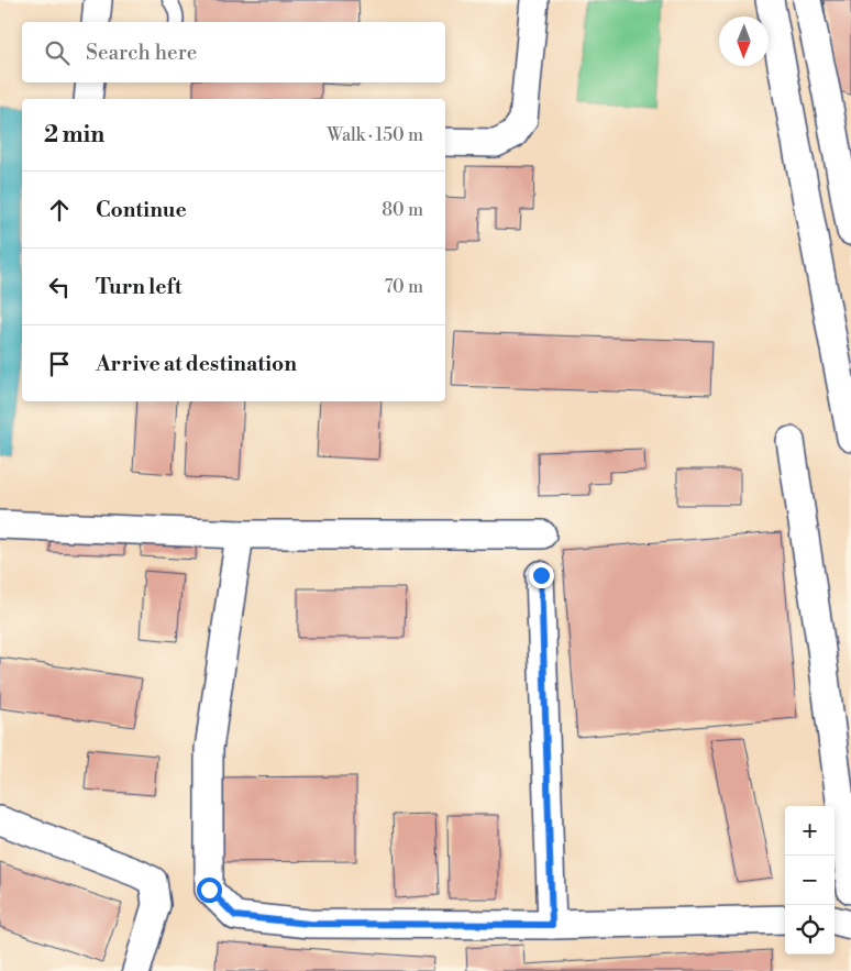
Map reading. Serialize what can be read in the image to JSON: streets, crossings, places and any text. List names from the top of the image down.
{
  "north": "bottom",
  "page": {
    "search": "Search here",
    "heading": ["2 min", "Walk · 150 m"],
    "list": [
      ["Continue", "80 m"],
      ["Turn left", "70 m"],
      "Arrive at destination"
    ],
    "map_buttons": ["+", "−"]
  }
}
